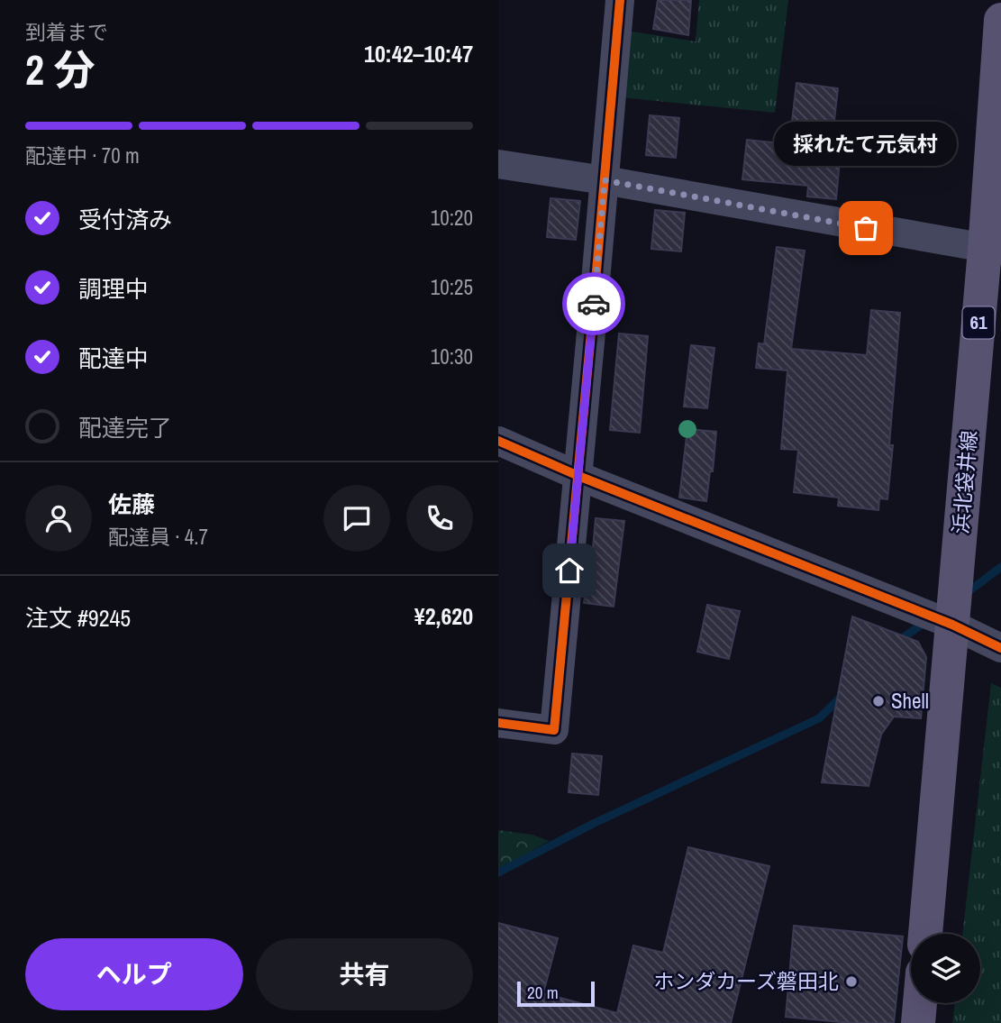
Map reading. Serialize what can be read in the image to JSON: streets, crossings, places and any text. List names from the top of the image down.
{
  "streets": {
    "main road": ["61", "浜北袋井線"]
  },
  "places": ["採れたて元気村", "Shell", "ホンダカーズ磐田北"],
  "scale_bar": "20 m",
  "page": {
    "heading": ["2 分", "到着まで", "10:42–10:47"],
    "panel": [
      "佐藤",
      "配達員 · 4.7",
      "注文 #9245",
      "¥2,620"
    ],
    "bar": "配達中 · 70 m",
    "bubble": "採れたて元気村",
    "list": [
      ["受付済み", "10:20"],
      ["調理中", "10:25"],
      ["配達中", "10:30"],
      "配達完了"
    ],
    "buttons": ["ヘルプ", "共有"],
    "scale": "20 m"
  }
}
